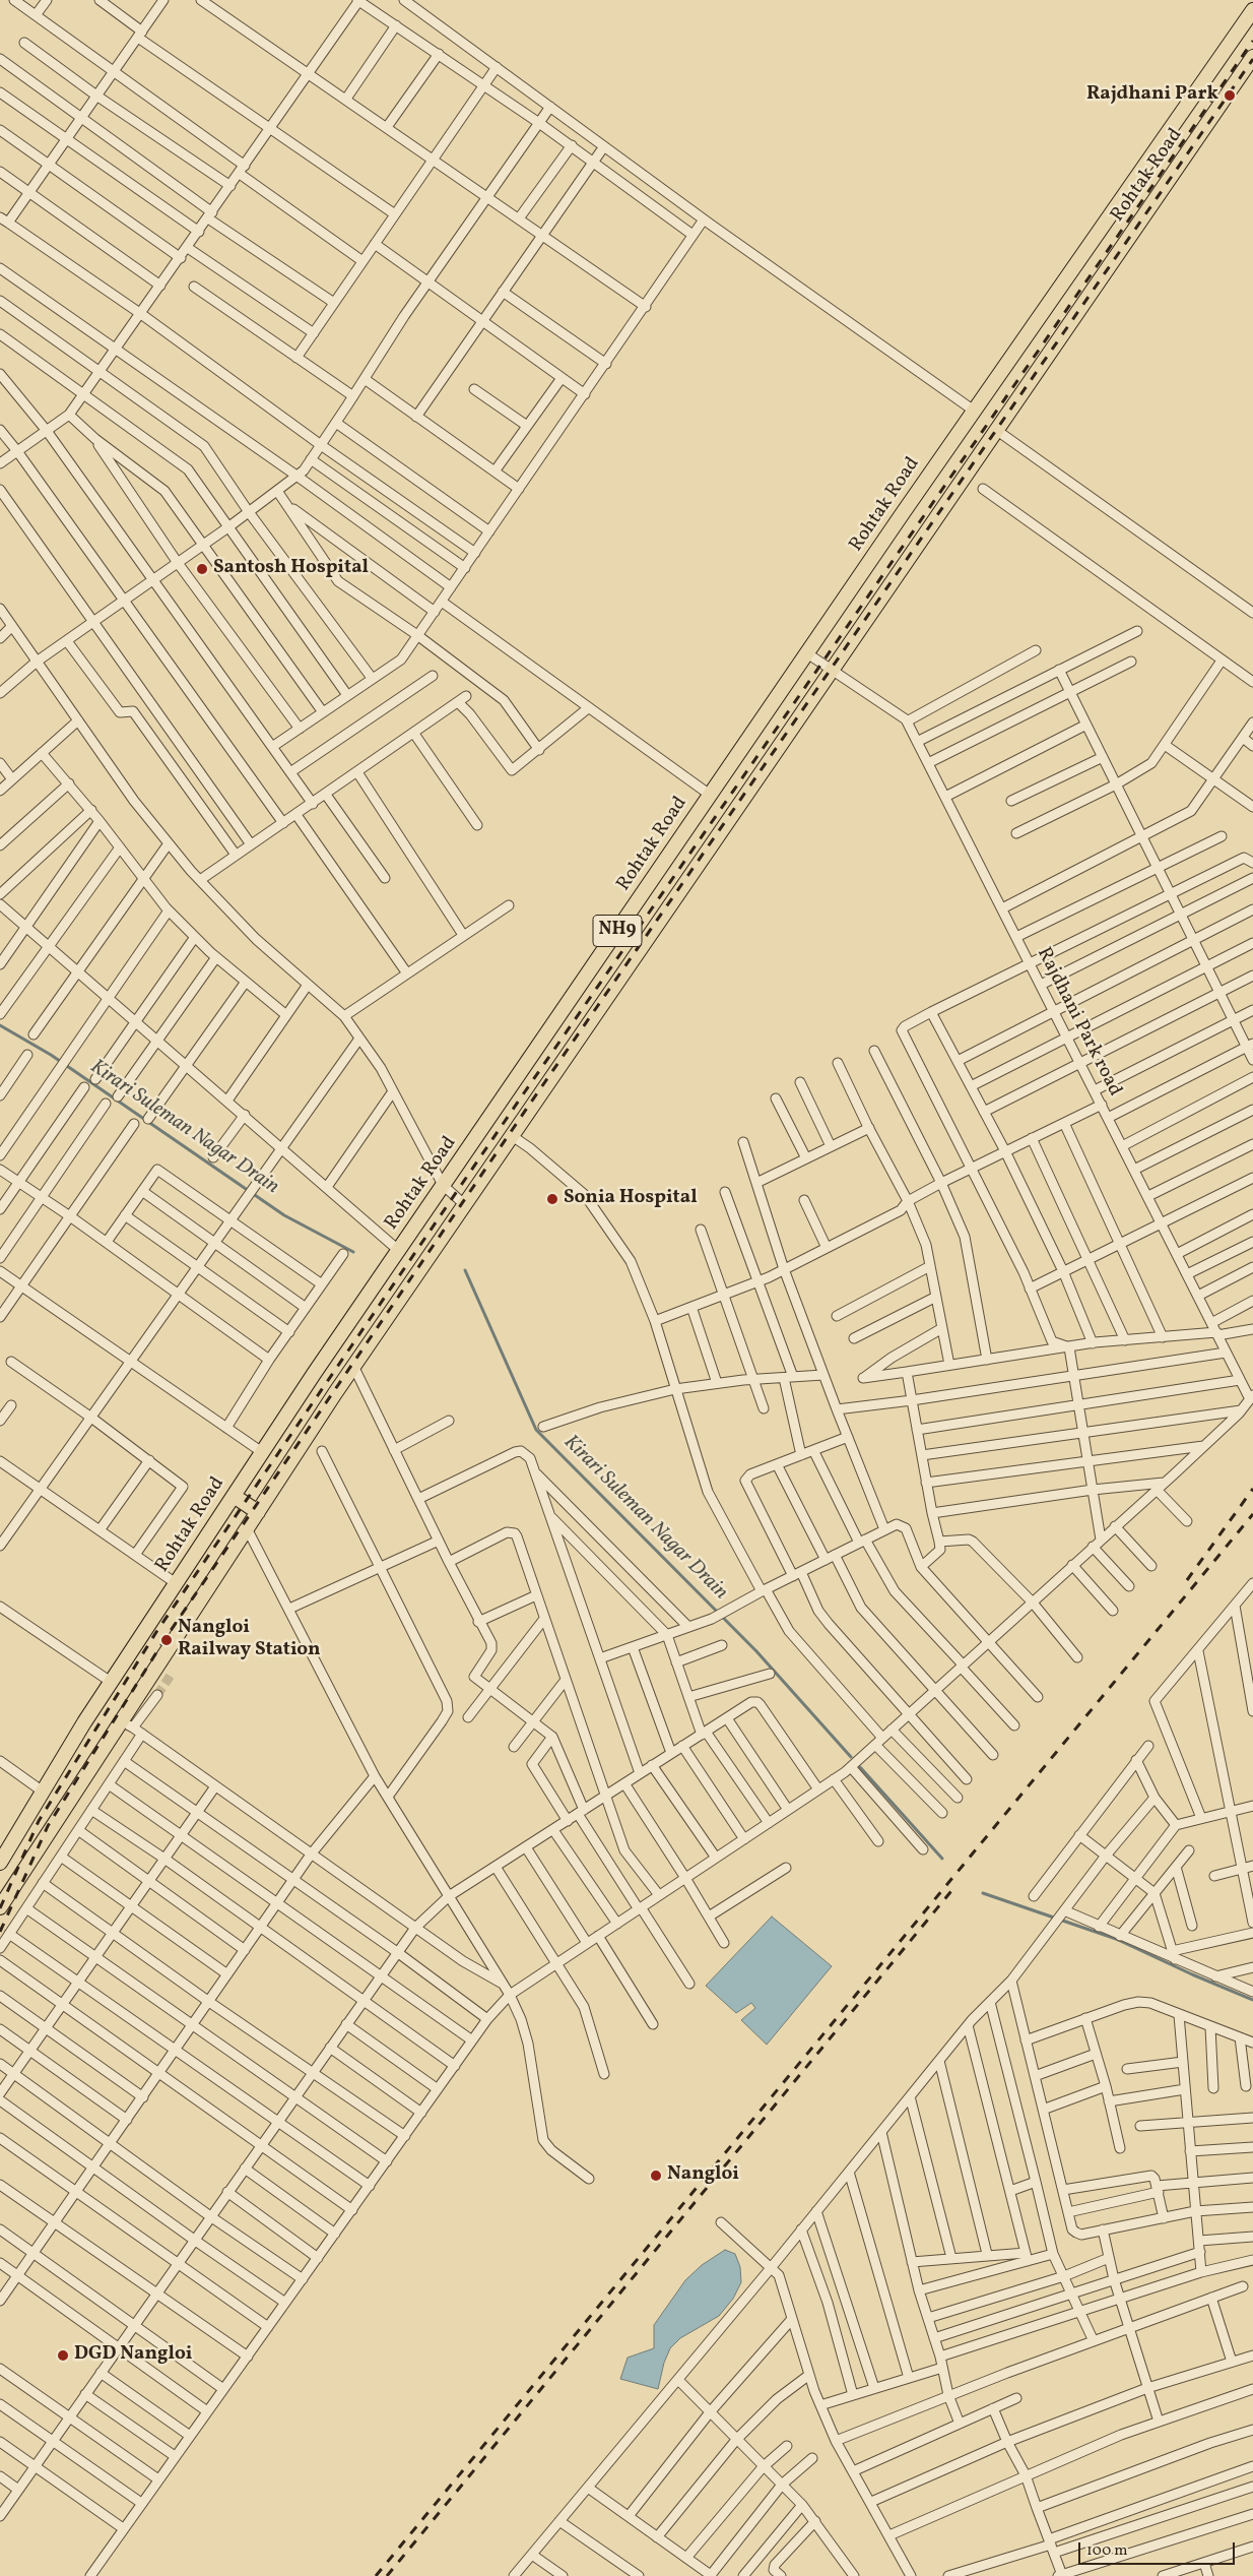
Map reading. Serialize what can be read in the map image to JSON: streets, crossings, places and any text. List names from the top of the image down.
{
  "streets": {
    "highway": ["Rohtak Road", "NH9"],
    "street": ["Rajdhani Park road"]
  },
  "crossings": [
    ["Rohtak Road", "Rajdhani Park road"]
  ],
  "water": ["Kirari Suleman Nagar Drain"],
  "places": [
    "Rajdhani Park",
    "Santosh Hospital",
    "Sonia Hospital",
    "Nangloi Railway Station",
    "Nangloi",
    "DGD Nangloi"
  ],
  "scale_bar": "100 m"
}
